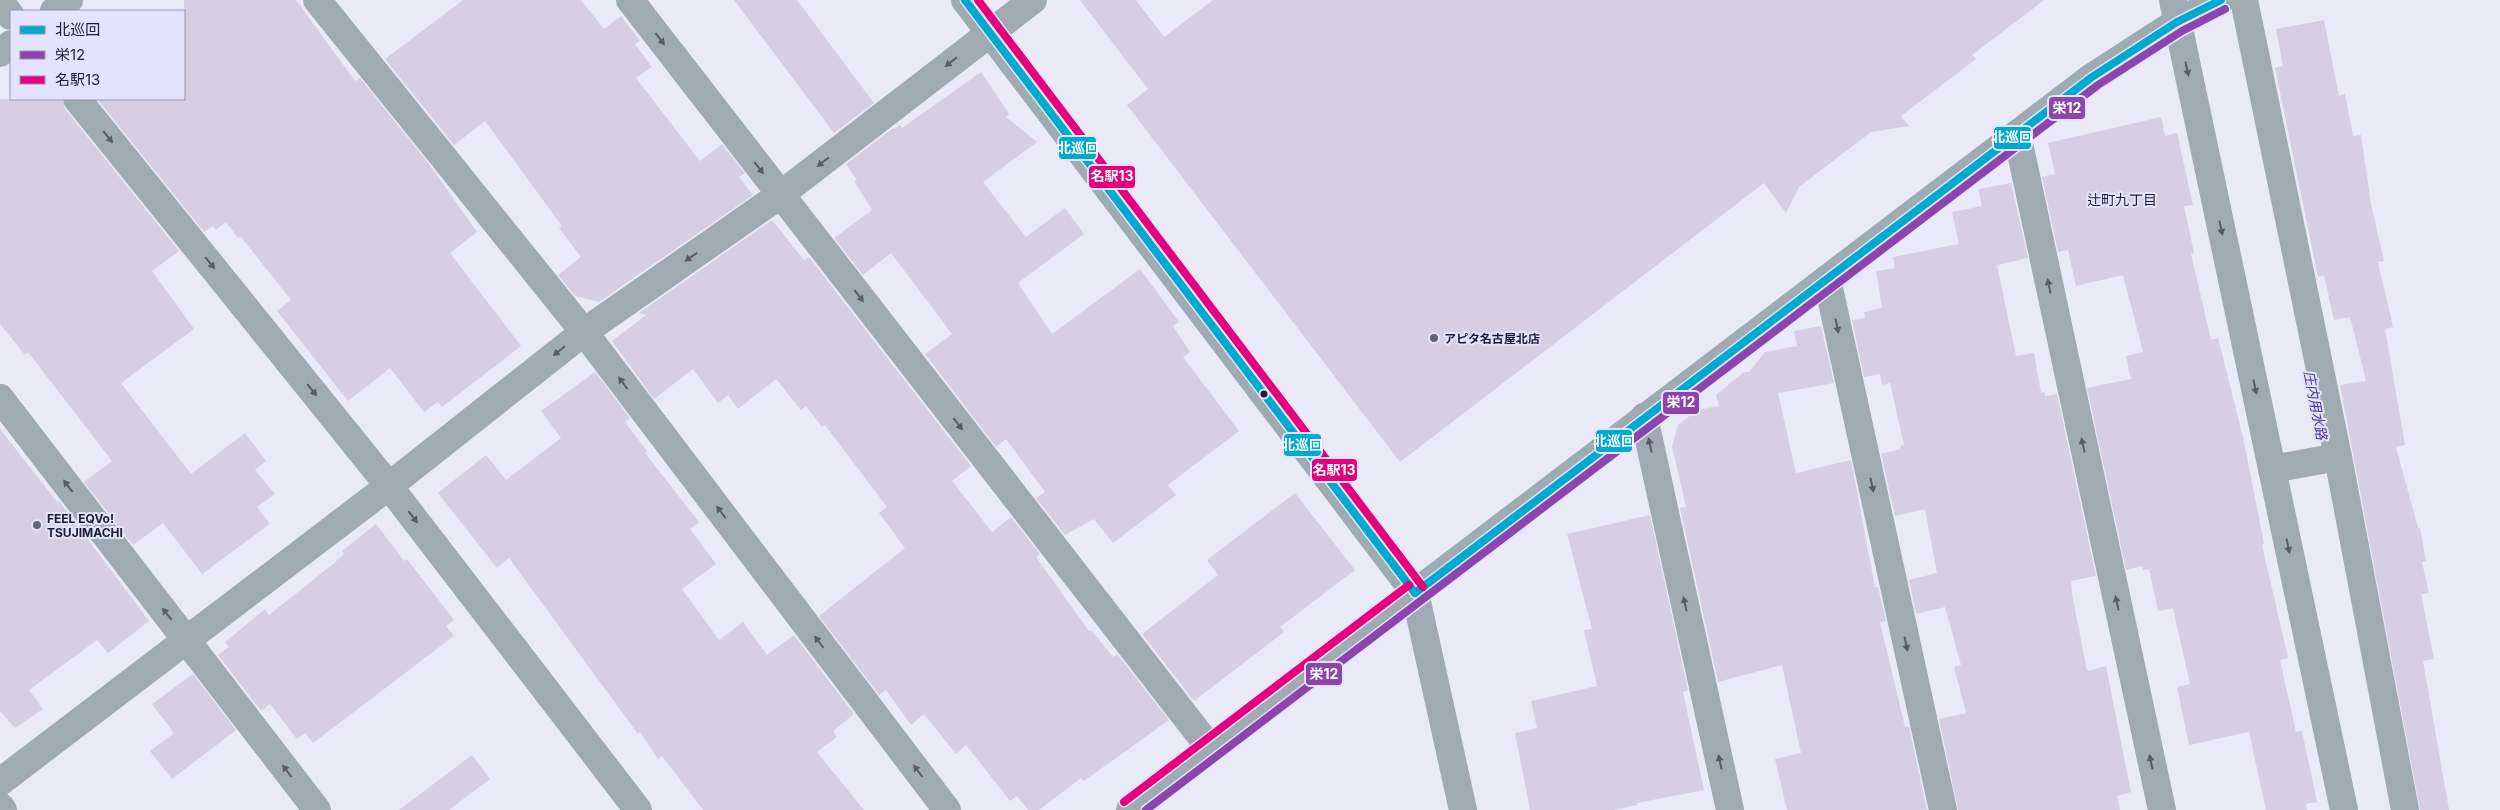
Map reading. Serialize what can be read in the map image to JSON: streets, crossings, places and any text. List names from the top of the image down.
{
  "districts": ["辻町九丁目"],
  "water": ["庄内用水路"],
  "places": ["アピタ名古屋北店", "FEEL EQVo! TSUJIMACHI"],
  "lines": ["transit line 北巡回", "transit line 名駅13", "transit line 栄12"],
  "legend": ["北巡回", "栄12", "名駅13"]
}
